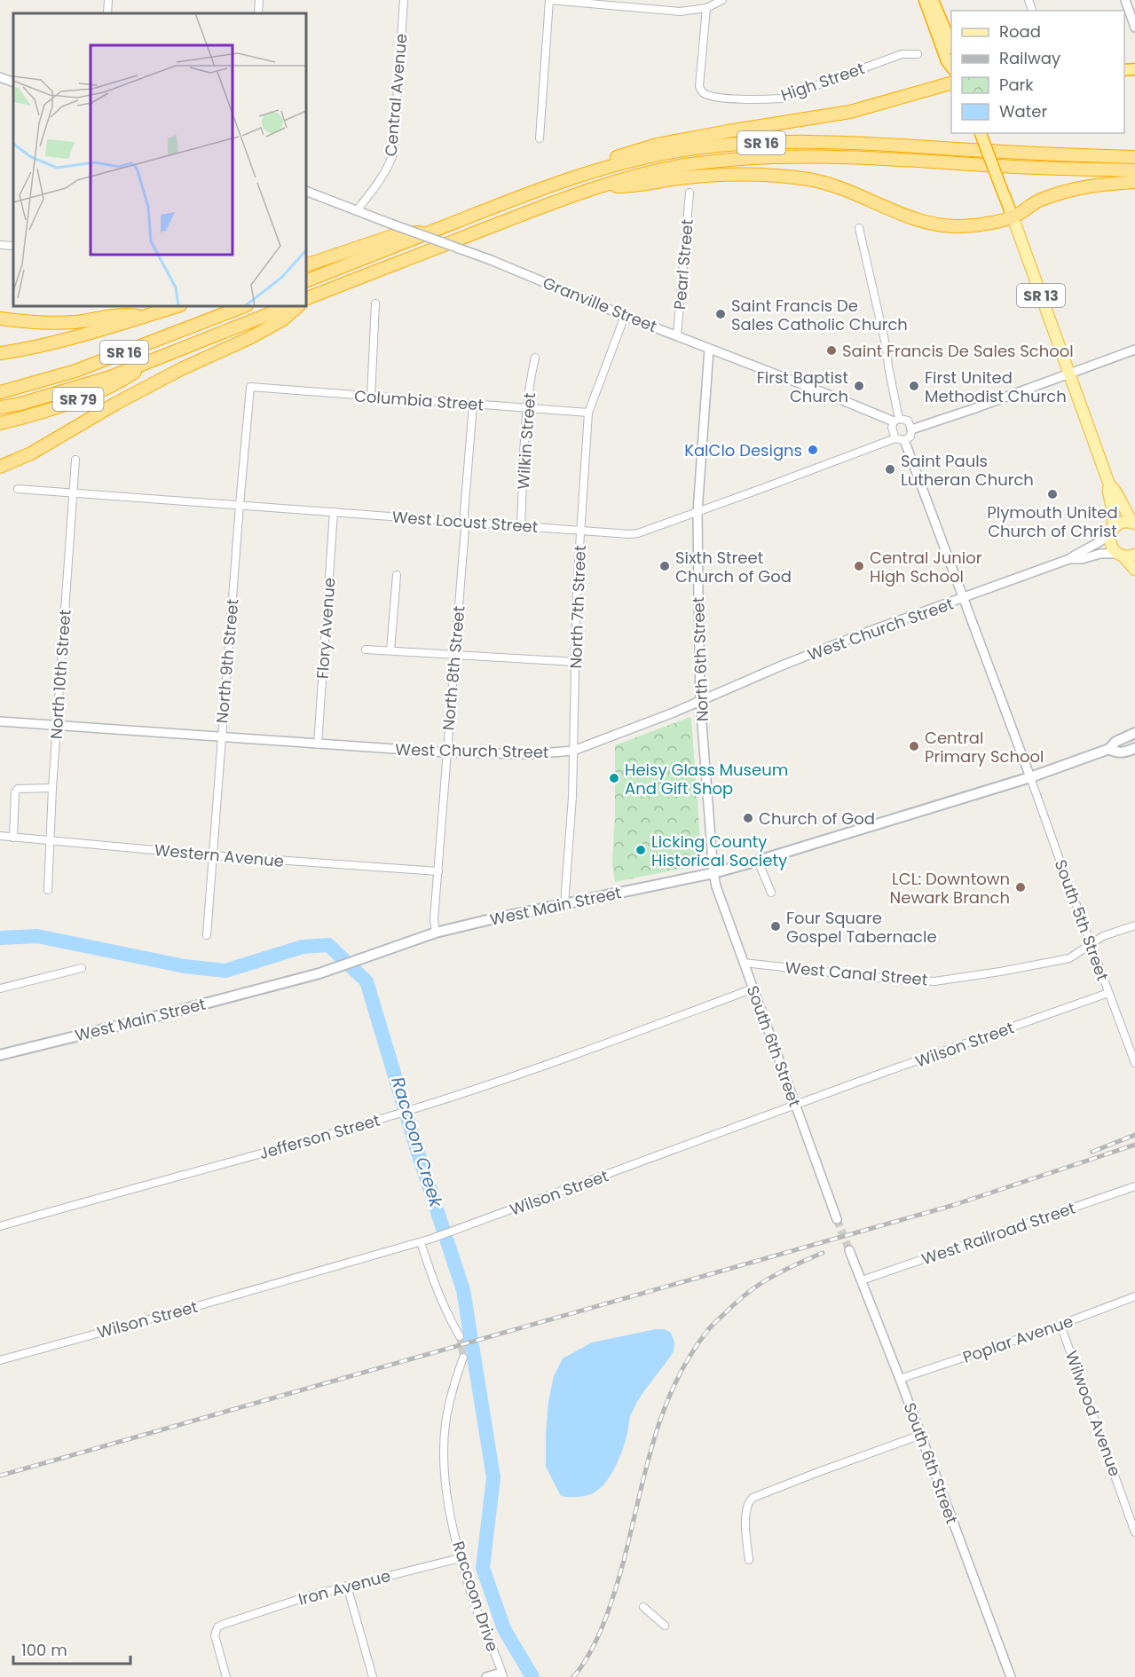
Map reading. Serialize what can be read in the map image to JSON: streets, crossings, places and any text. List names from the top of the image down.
{
  "streets": {
    "highway": ["SR 16", "SR 13", "SR 79"],
    "main road": ["West Main Street"],
    "street": [
      "High Street",
      "Central Avenue",
      "Pearl Street",
      "Granville Street",
      "Columbia Street",
      "Wilkin Street",
      "West Locust Street",
      "North 7th Street",
      "Flory Avenue",
      "West Church Street",
      "North 6th Street",
      "North 9th Street",
      "North 8th Street",
      "North 10th Street",
      "Western Avenue",
      "South 5th Street",
      "West Canal Street",
      "Wilson Street",
      "South 6th Street",
      "Jefferson Street",
      "West Railroad Street",
      "Poplar Avenue",
      "Wilwood Avenue",
      "Iron Avenue",
      "Raccoon Drive"
    ]
  },
  "crossings": [
    ["Central Avenue", "Granville Street"],
    ["SR 16", "SR 79"],
    ["Pearl Street", "Granville Street"],
    ["SR 13", "West Church Street"],
    ["Granville Street", "West Locust Street"],
    ["Granville Street", "North 7th Street"],
    ["Granville Street", "North 6th Street"],
    ["Columbia Street", "Wilkin Street"],
    ["Columbia Street", "North 7th Street"],
    ["Columbia Street", "North 9th Street"],
    ["Columbia Street", "North 8th Street"],
    ["Wilkin Street", "West Locust Street"],
    ["West Locust Street", "North 7th Street"],
    ["West Locust Street", "Flory Avenue"],
    ["West Locust Street", "North 6th Street"],
    ["West Locust Street", "North 9th Street"],
    ["West Locust Street", "North 8th Street"],
    ["West Locust Street", "North 10th Street"],
    ["North 7th Street", "West Church Street"],
    ["North 7th Street", "West Main Street"],
    ["Flory Avenue", "West Church Street"],
    ["West Church Street", "North 6th Street"],
    ["West Church Street", "North 9th Street"],
    ["West Church Street", "North 8th Street"],
    ["West Church Street", "North 10th Street"],
    ["North 6th Street", "West Main Street"],
    ["North 6th Street", "South 6th Street"],
    ["North 9th Street", "Western Avenue"],
    ["North 8th Street", "Western Avenue"],
    ["North 8th Street", "West Main Street"],
    ["North 10th Street", "Western Avenue"],
    ["West Main Street", "South 5th Street"],
    ["West Main Street", "South 6th Street"],
    ["South 5th Street", "West Canal Street"],
    ["South 5th Street", "Wilson Street"],
    ["West Canal Street", "South 6th Street"],
    ["Wilson Street", "South 6th Street"],
    ["South 6th Street", "Jefferson Street"],
    ["South 6th Street", "West Railroad Street"],
    ["South 6th Street", "Poplar Avenue"],
    ["Poplar Avenue", "Wilwood Avenue"],
    ["Iron Avenue", "Raccoon Drive"]
  ],
  "water": ["Raccoon Creek"],
  "places": [
    "Saint Francis De Sales Catholic Church",
    "Saint Francis De Sales School",
    "First Baptist Church",
    "First United Methodist Church",
    "KalClo Designs",
    "Saint Pauls Lutheran Church",
    "Plymouth United Church of Christ",
    "Sixth Street Church of God",
    "Central Junior High School",
    "Central Primary School",
    "Heisy Glass Museum And Gift Shop",
    "Church of God",
    "Licking County Historical Society",
    "LCL: Downtown Newark Branch",
    "Four Square Gospel Tabernacle"
  ],
  "legend": [
    "Road",
    "Railway",
    "Park",
    "Water"
  ],
  "scale_bar": "100 m"
}
